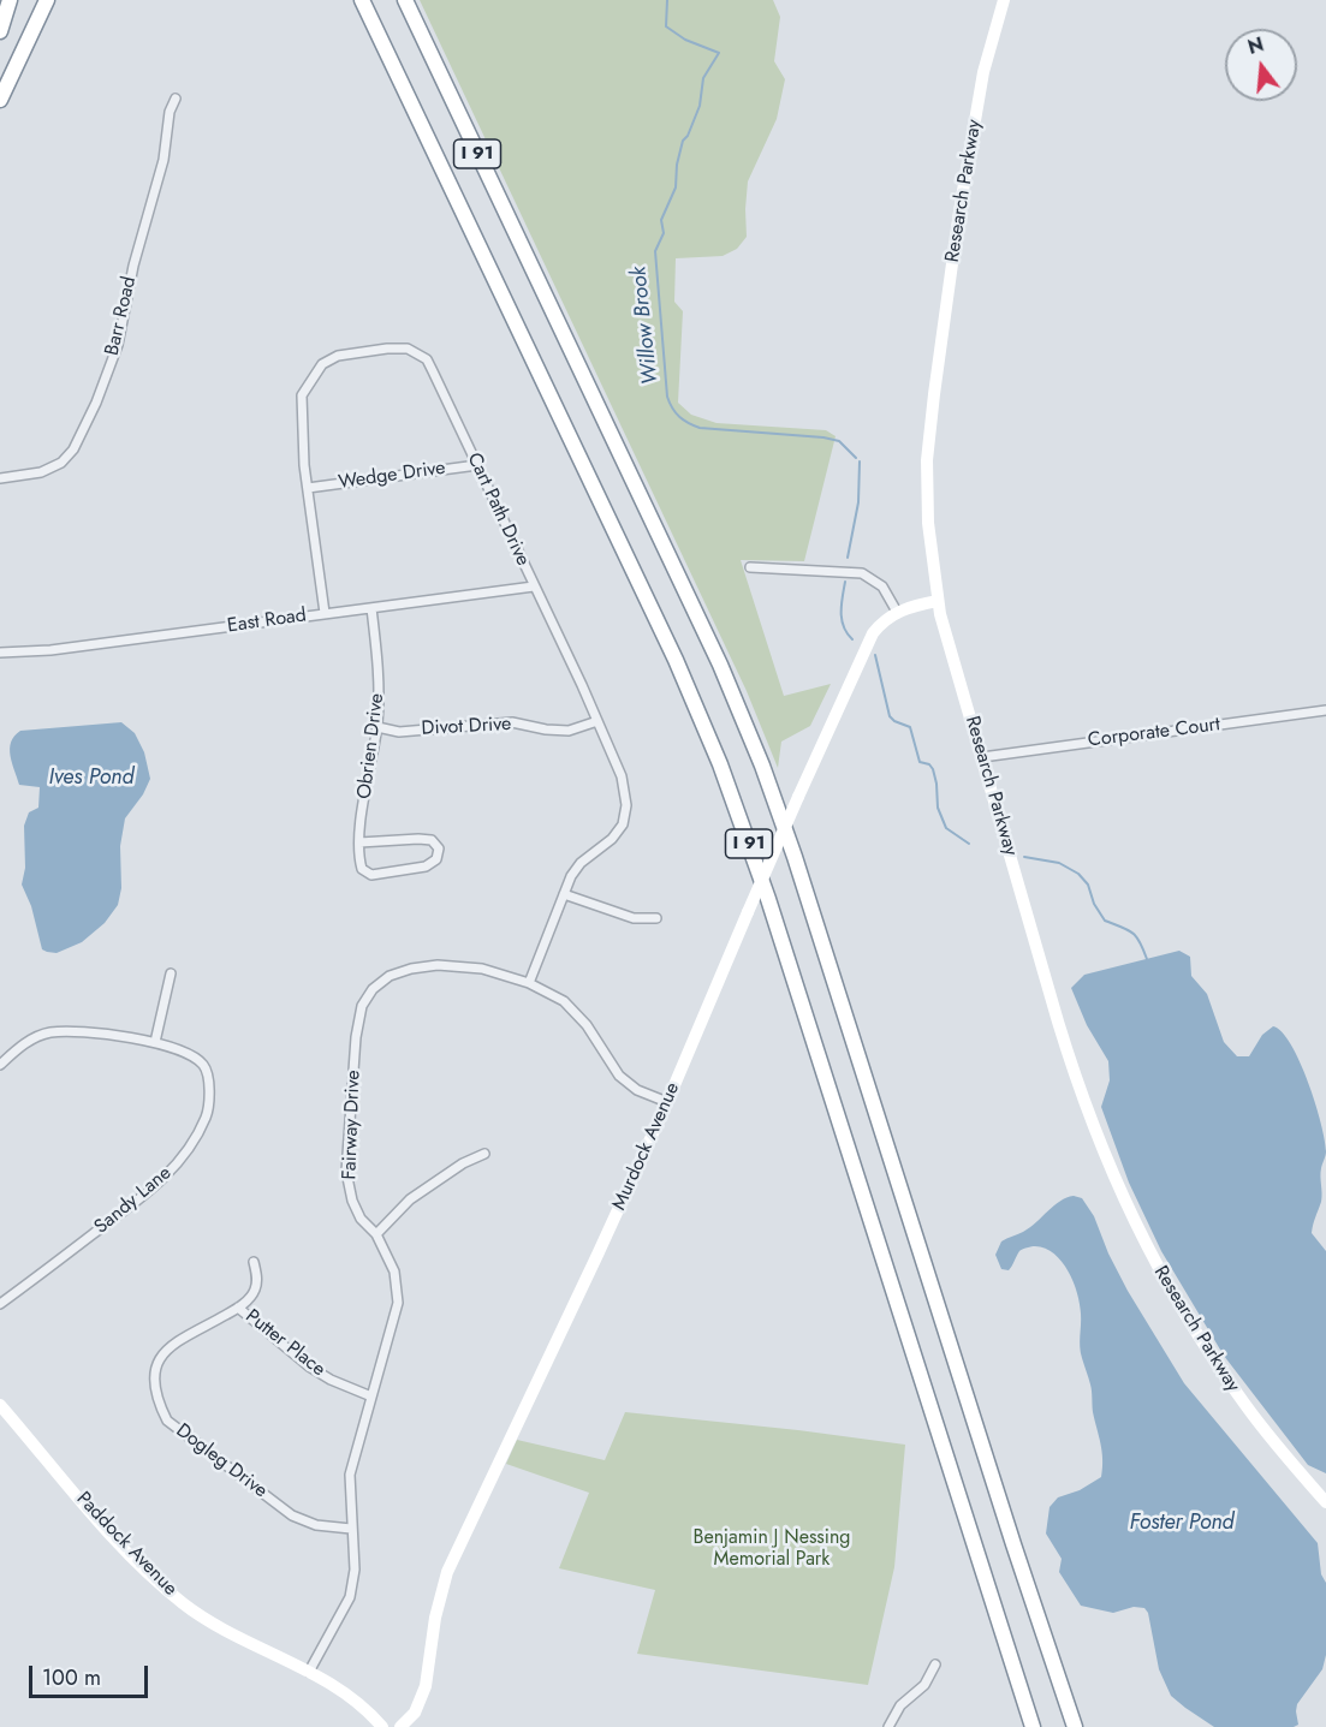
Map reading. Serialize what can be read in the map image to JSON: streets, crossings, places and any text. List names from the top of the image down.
{
  "streets": {
    "highway": ["I 91"],
    "main road": ["Research Parkway", "Murdock Avenue", "Paddock Avenue"],
    "street": [
      "Barr Road",
      "Wedge Drive",
      "Cart Path Drive",
      "East Road",
      "Divot Drive",
      "Corporate Court",
      "Obrien Drive",
      "Fairway Drive",
      "Sandy Lane",
      "Putter Place",
      "Dogleg Drive"
    ]
  },
  "crossings": [
    ["Research Parkway", "Corporate Court"],
    ["Wedge Drive", "Cart Path Drive"],
    ["Cart Path Drive", "East Road"],
    ["Cart Path Drive", "Divot Drive"],
    ["Cart Path Drive", "Fairway Drive"],
    ["East Road", "Obrien Drive"],
    ["Divot Drive", "Obrien Drive"],
    ["Fairway Drive", "Murdock Avenue"],
    ["Fairway Drive", "Putter Place"],
    ["Fairway Drive", "Dogleg Drive"],
    ["Fairway Drive", "Paddock Avenue"],
    ["Putter Place", "Dogleg Drive"]
  ],
  "water": ["Willow Brook", "Ives Pond", "Foster Pond"],
  "parks": ["Benjamin J Nessing Memorial Park"],
  "scale_bar": "100 m",
  "north": "top"
}
